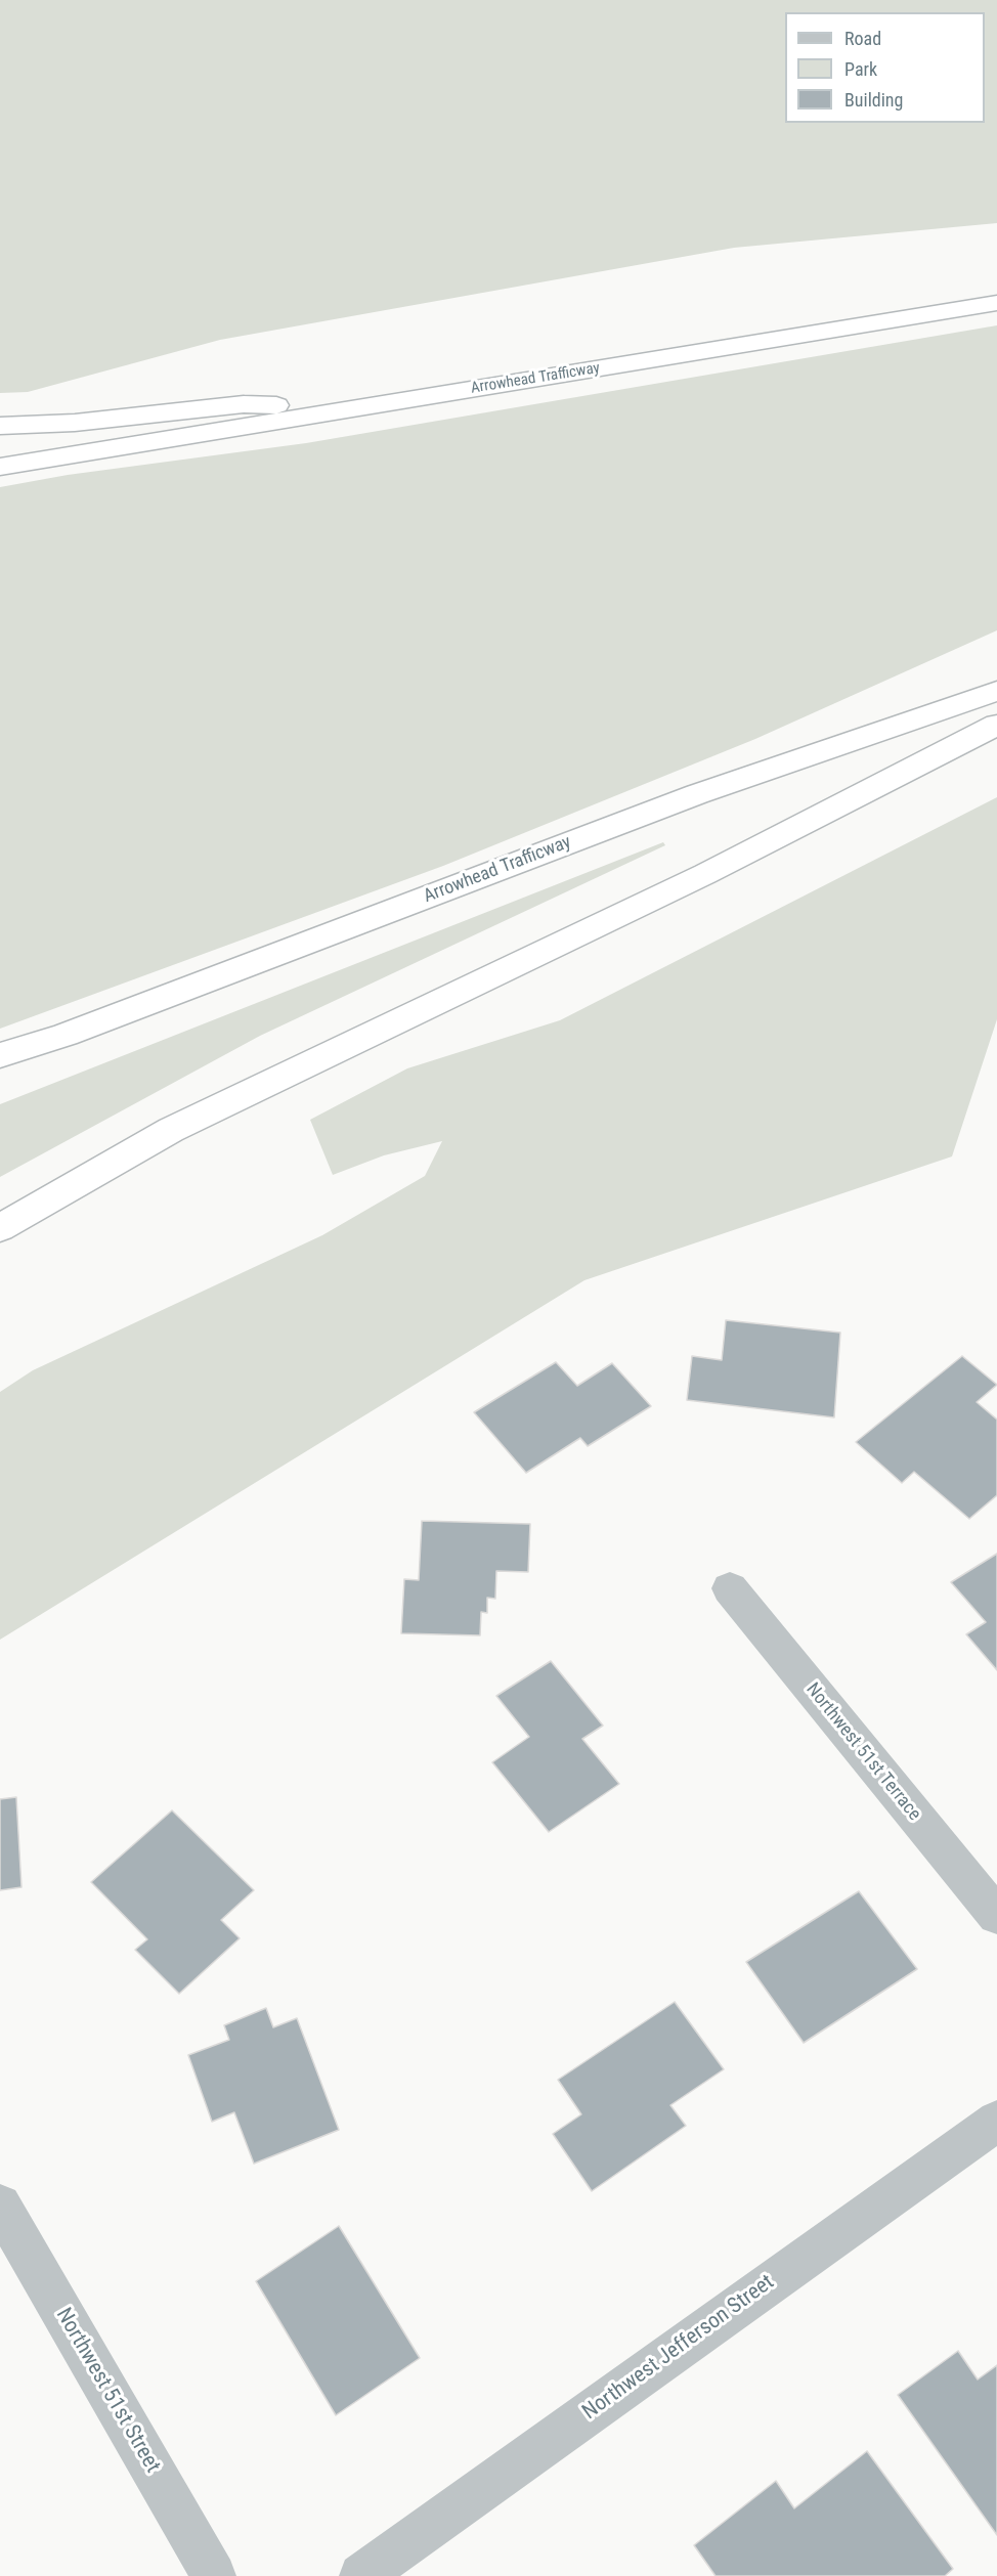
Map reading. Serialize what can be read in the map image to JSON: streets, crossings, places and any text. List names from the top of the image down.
{
  "streets": {
    "highway": ["Arrowhead Trafficway"],
    "street": ["Northwest 51st Terrace", "Northwest Jefferson Street", "Northwest 51st Street"]
  },
  "legend": ["Road", "Park", "Building"]
}
